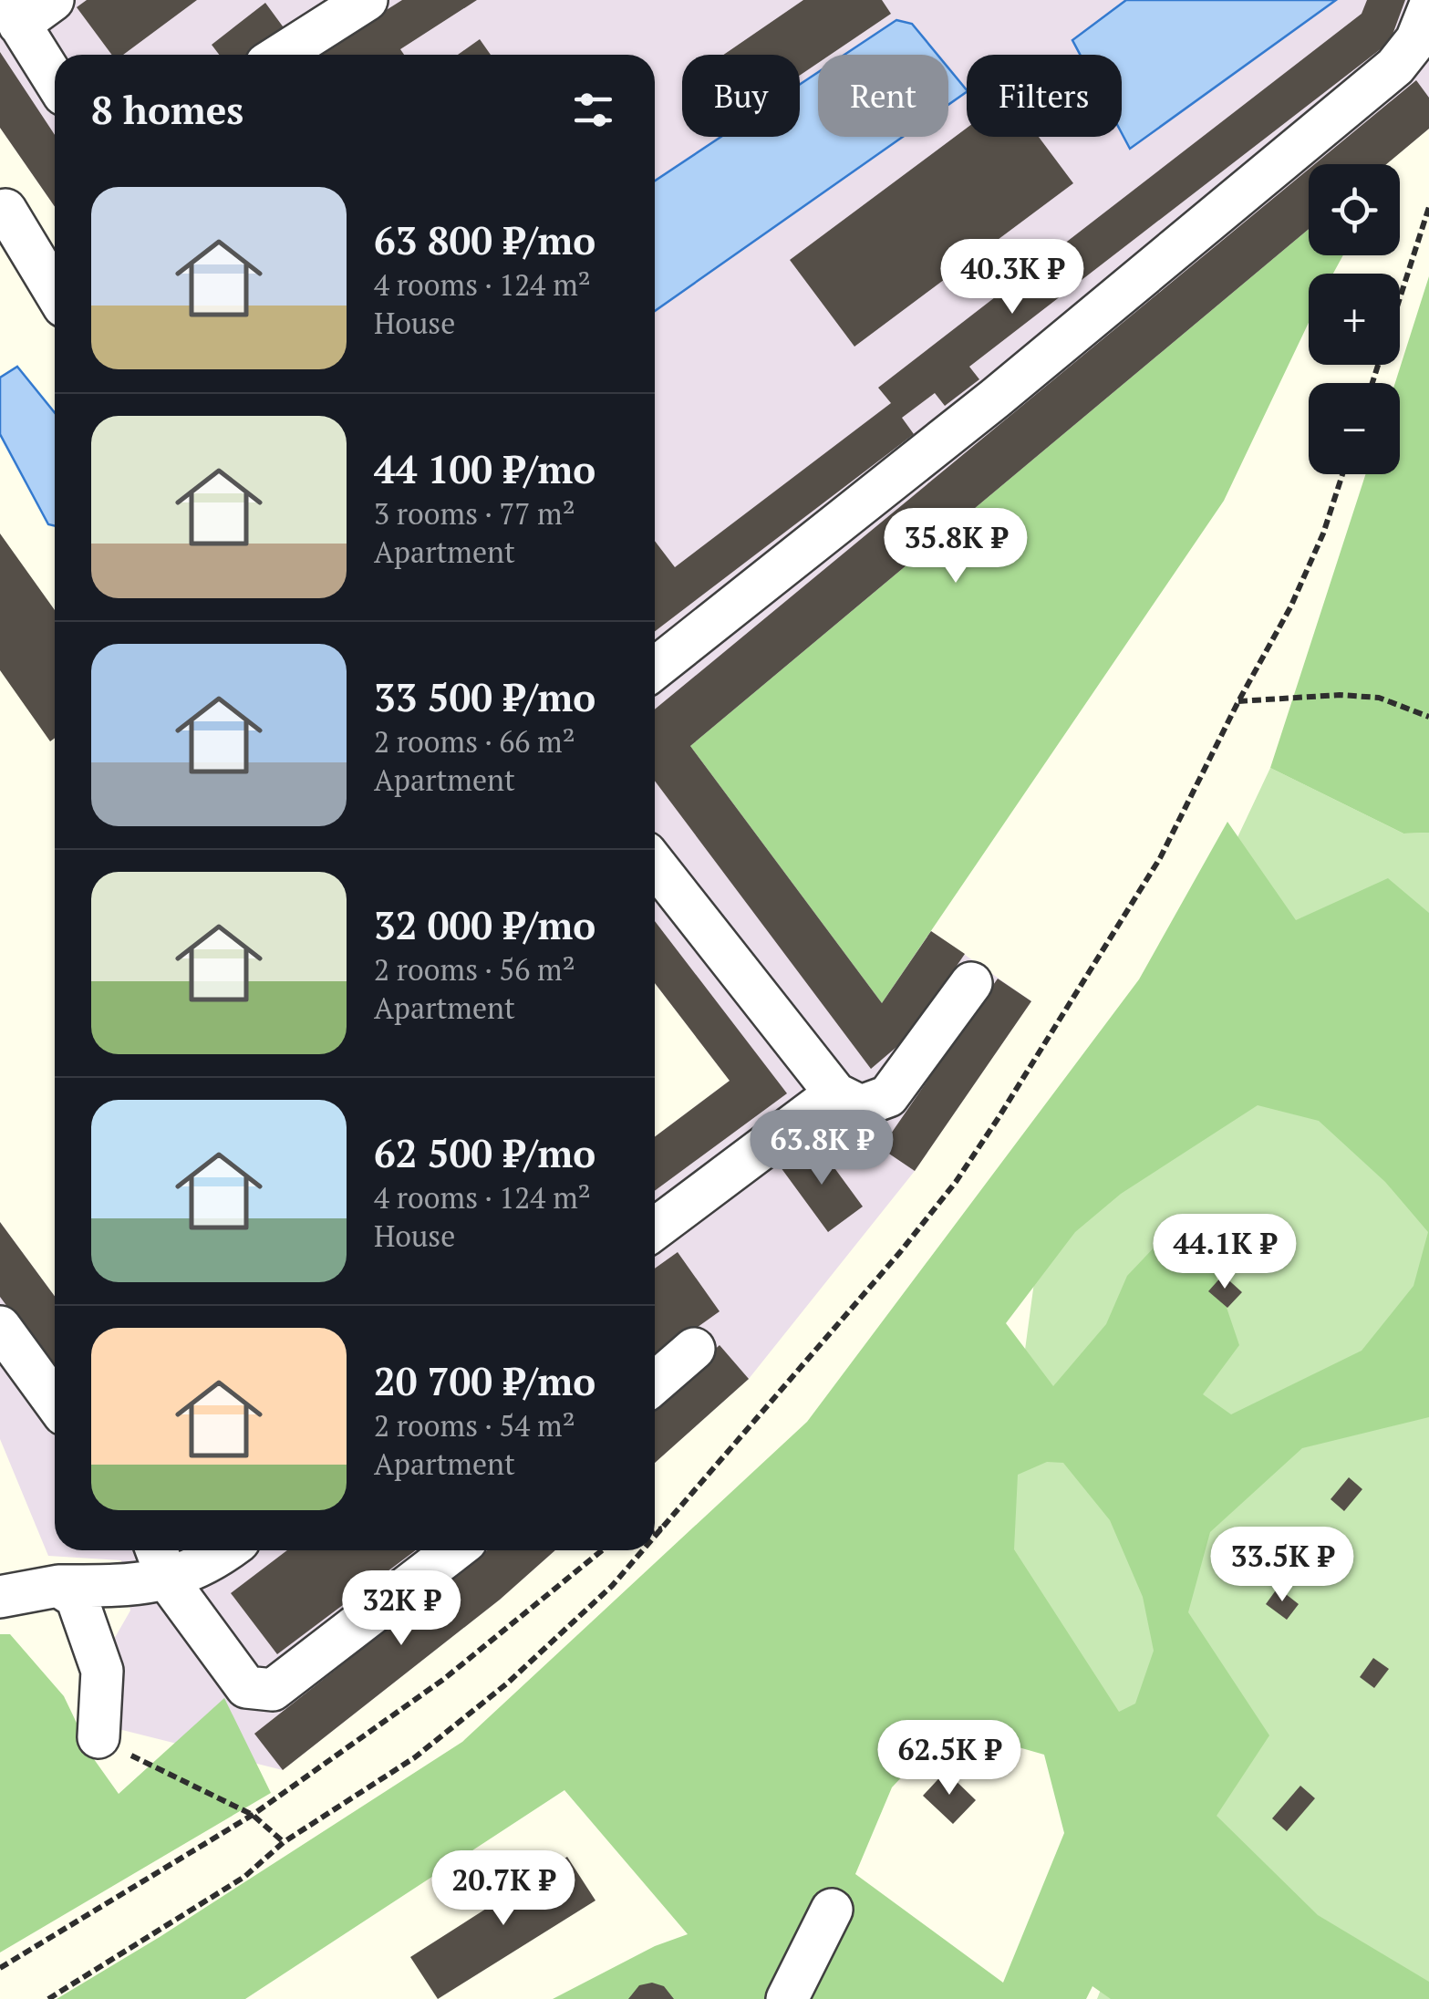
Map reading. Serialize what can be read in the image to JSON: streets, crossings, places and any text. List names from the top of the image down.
{
  "page": {
    "chip": ["Buy", "Rent", "Filters"],
    "heading": "8 homes",
    "map_buttons": ["+", "−"],
    "list": [
      {
        "name": "63 800 ₽/mo",
        "note": "4 rooms · 124 m² · House"
      },
      {
        "name": "44 100 ₽/mo",
        "note": "3 rooms · 77 m² · Apartment"
      },
      {
        "name": "33 500 ₽/mo",
        "note": "2 rooms · 66 m² · Apartment"
      },
      {
        "name": "32 000 ₽/mo",
        "note": "2 rooms · 56 m² · Apartment"
      },
      {
        "name": "62 500 ₽/mo",
        "note": "4 rooms · 124 m² · House"
      },
      {
        "name": "20 700 ₽/mo",
        "note": "2 rooms · 54 m² · Apartment"
      }
    ],
    "price": [
      "40.3K ₽",
      "35.8K ₽",
      "63.8K ₽",
      "44.1K ₽",
      "33.5K ₽",
      "32K ₽",
      "62.5K ₽",
      "20.7K ₽"
    ]
  }
}
